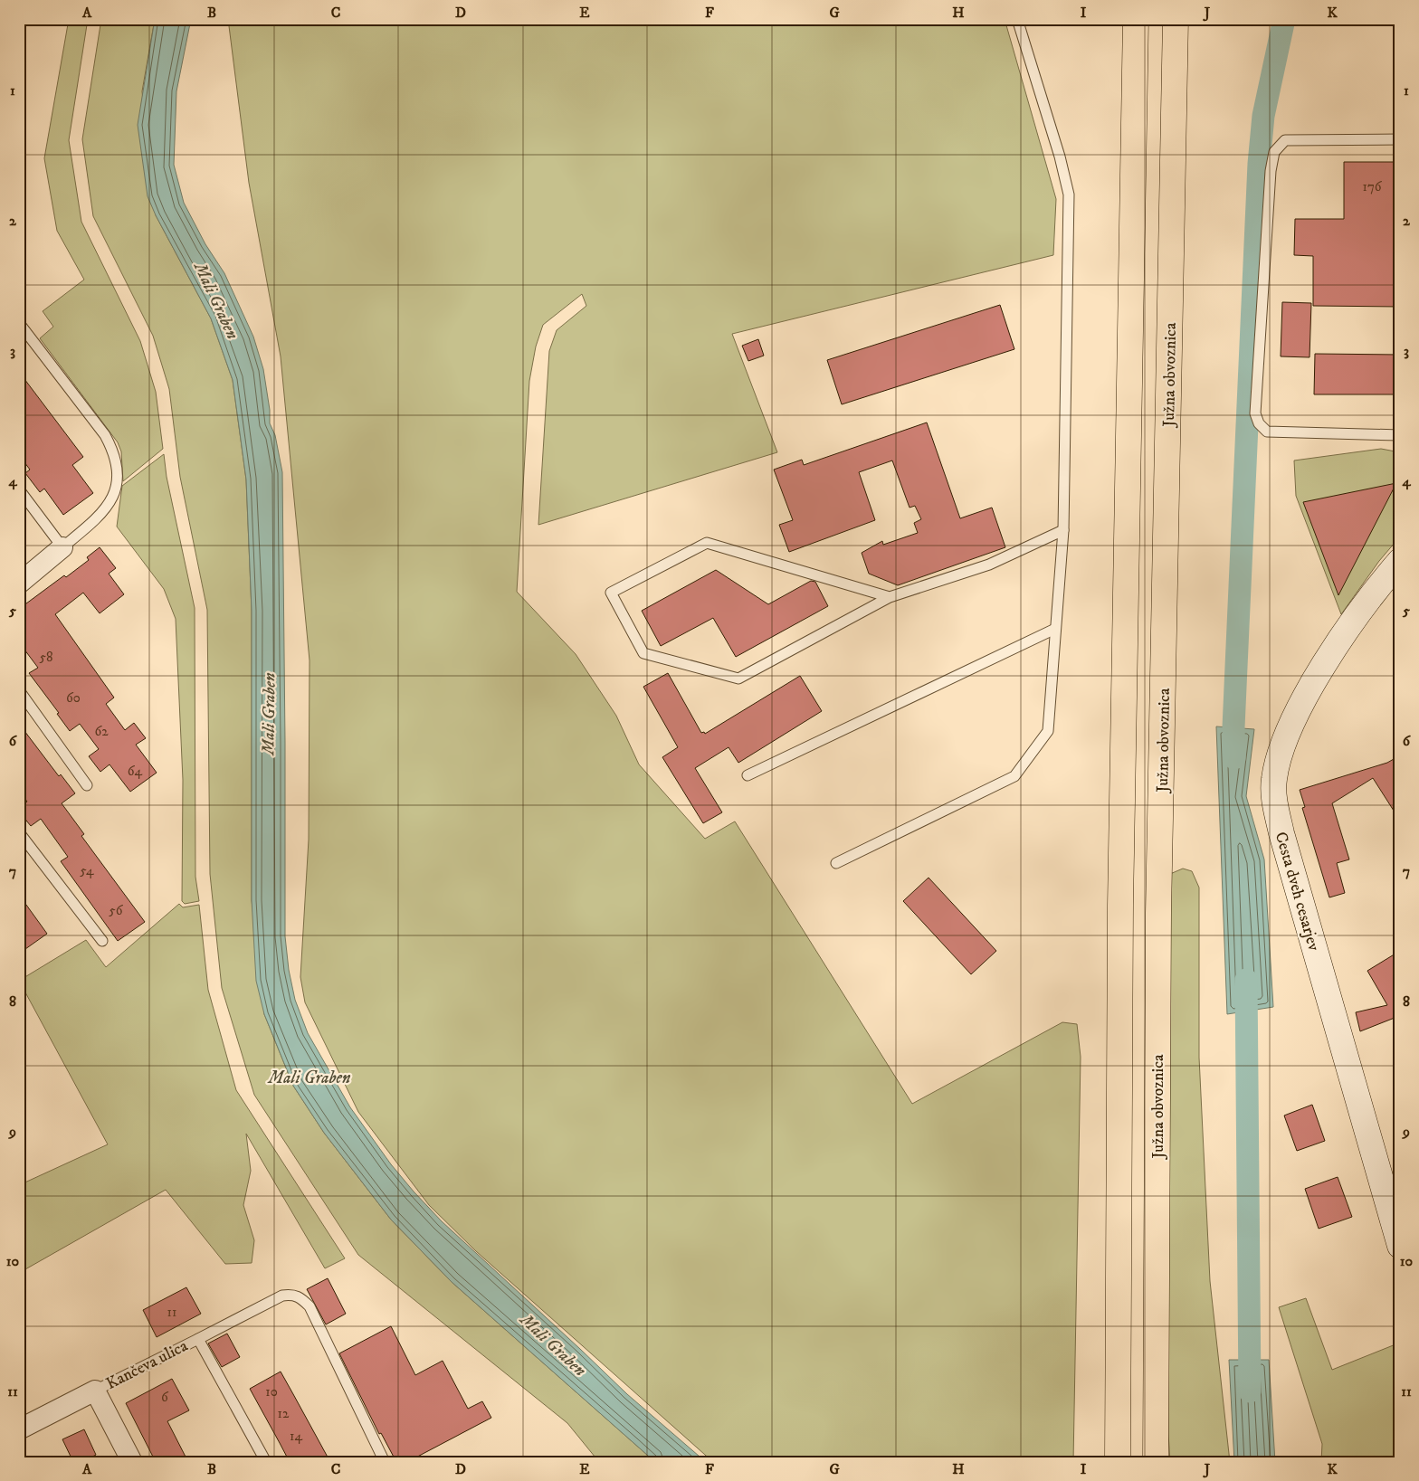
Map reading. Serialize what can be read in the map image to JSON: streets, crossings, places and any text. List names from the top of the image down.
{
  "streets": {
    "highway": ["Južna obvoznica"],
    "street": ["Cesta dveh cesarjev", "Kančeva ulica"]
  },
  "water": ["Mali Graben"],
  "house_numbers": [
    "176",
    "58",
    "60",
    "62",
    "64",
    "54",
    "56",
    "11",
    "10",
    "6",
    "12",
    "14"
  ],
  "grid": {
    "columns": [
      "A",
      "B",
      "C",
      "D",
      "E",
      "F",
      "G",
      "H",
      "I",
      "J",
      "K"
    ],
    "rows": [
      "1",
      "2",
      "3",
      "4",
      "5",
      "6",
      "7",
      "8",
      "9",
      "10",
      "11"
    ]
  }
}
